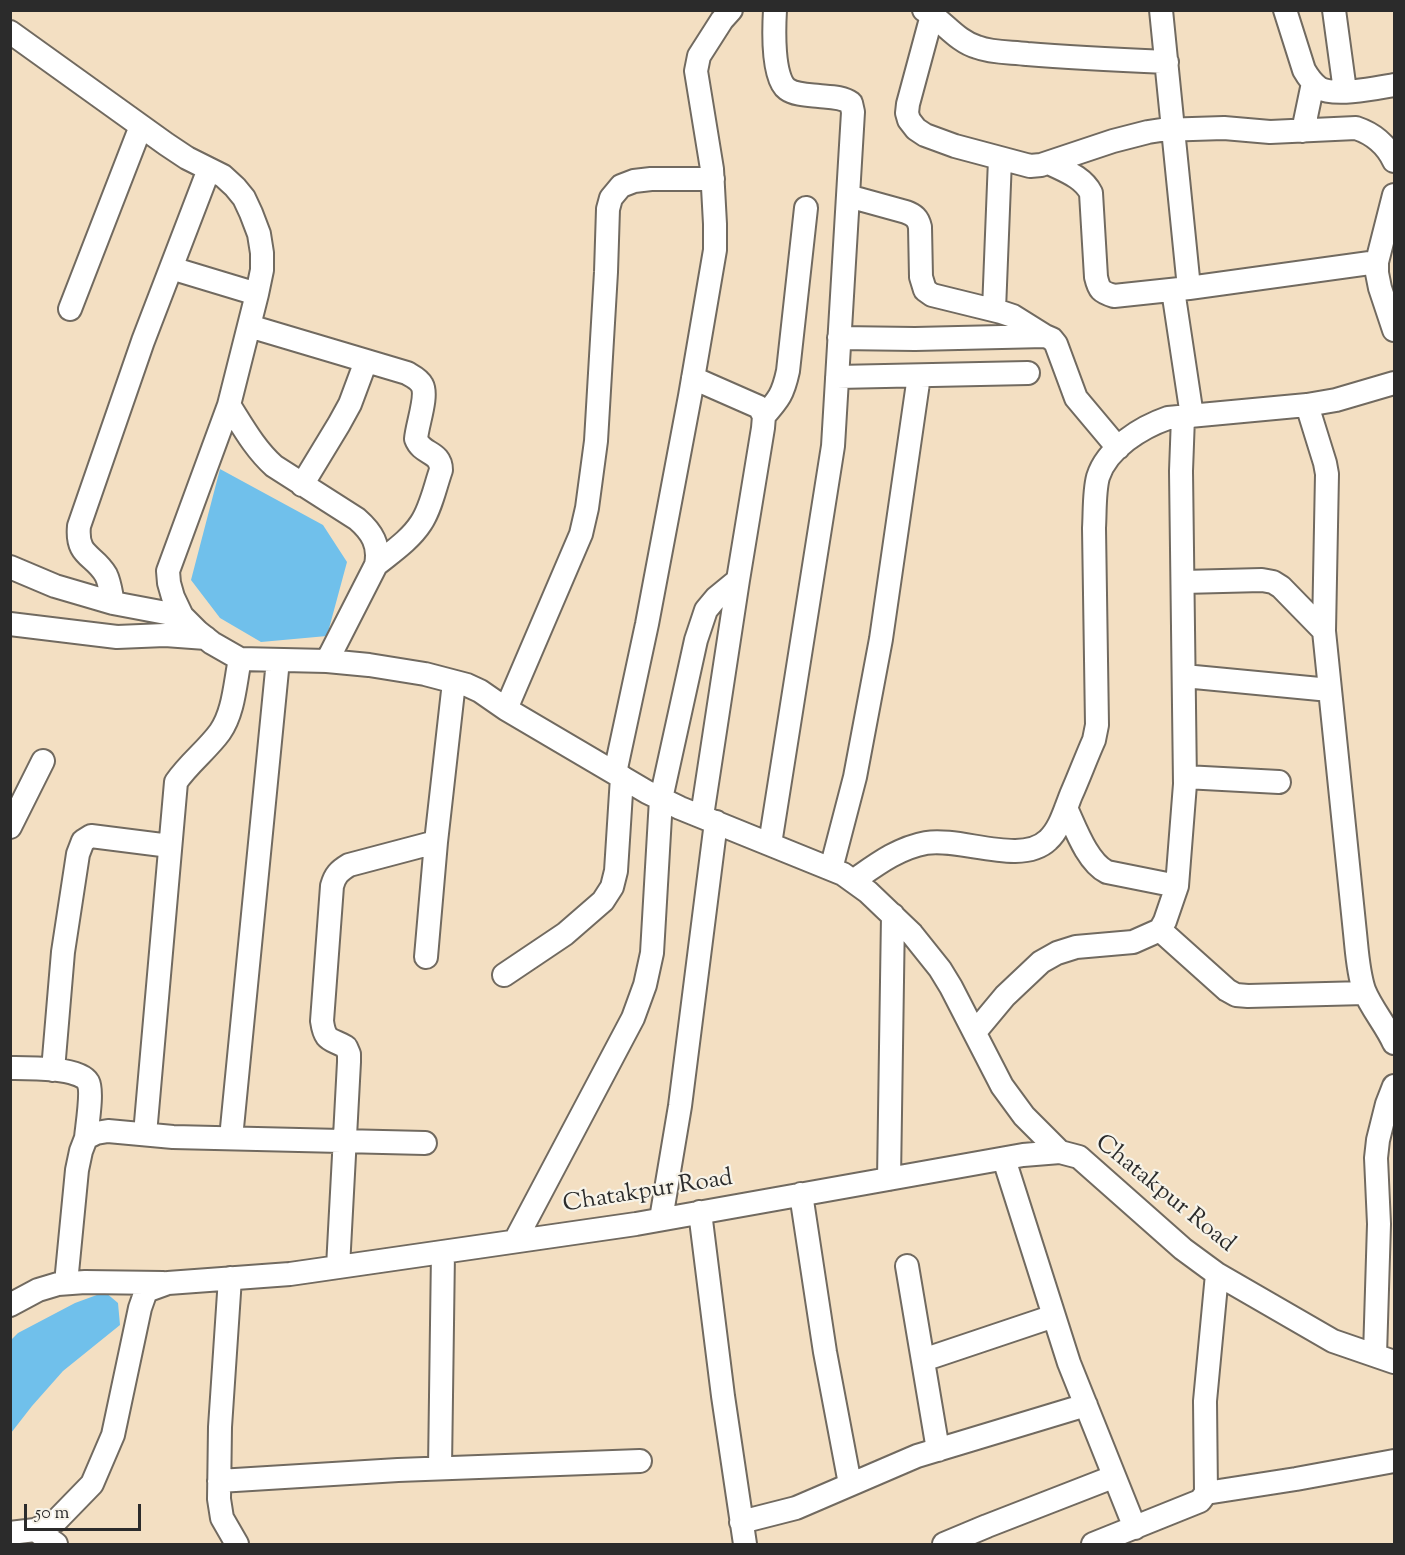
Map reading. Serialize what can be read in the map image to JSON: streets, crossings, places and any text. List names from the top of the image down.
{
  "streets": {
    "street": ["Chatakpur Road"]
  },
  "scale_bar": "50 m"
}
